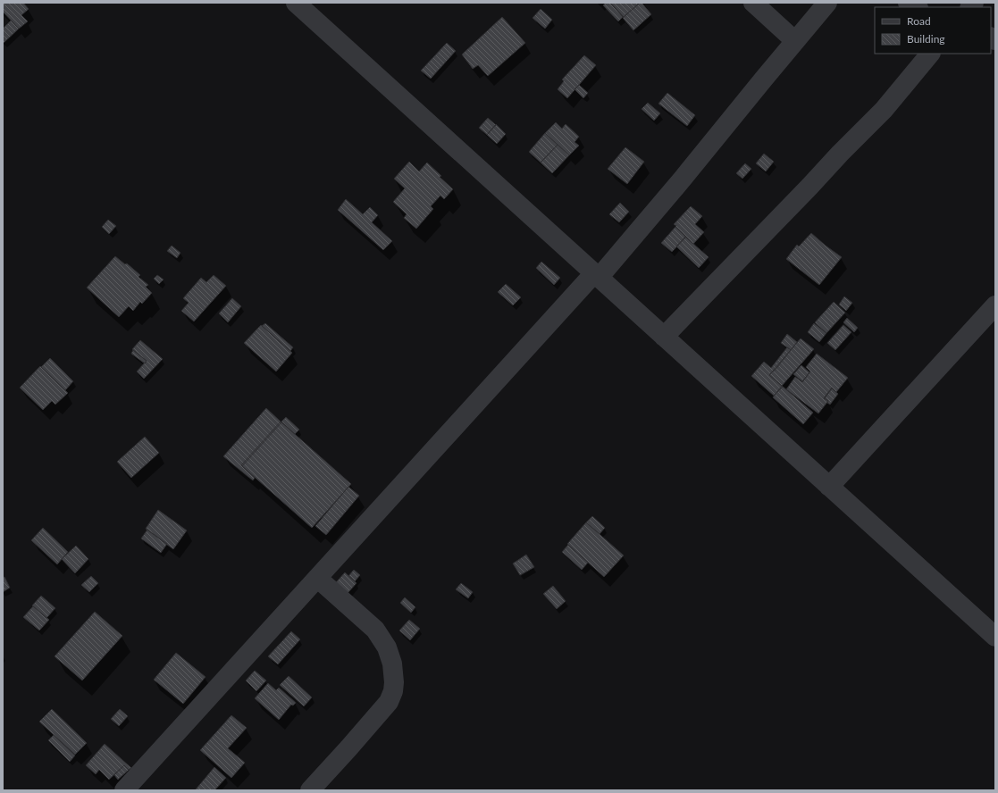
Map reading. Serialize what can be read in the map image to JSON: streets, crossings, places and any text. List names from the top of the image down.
{
  "legend": ["Road", "Building"]
}
